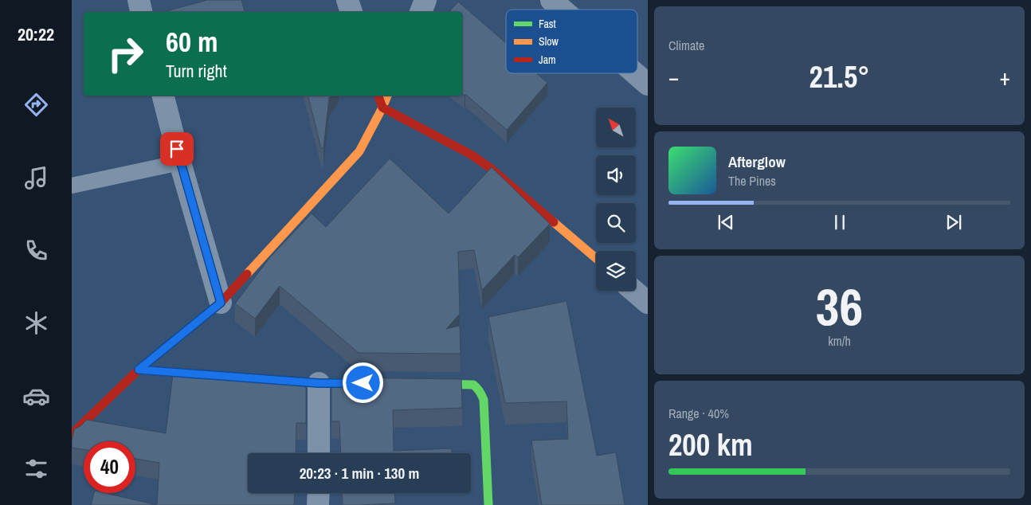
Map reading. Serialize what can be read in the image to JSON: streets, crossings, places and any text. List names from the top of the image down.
{
  "legend": ["Fast", "Slow", "Jam"],
  "north": "top left",
  "page": {
    "tabs": "20:22",
    "tile": [
      "Climate",
      ["36", "km/h"],
      ["Range · 40%", "200 km"]
    ],
    "turn": ["60 m", "Turn right"],
    "heat": ["−", "21.5°", "+"],
    "song": ["Afterglow", "The Pines"],
    "limit": "40",
    "trip": "20:23 · 1 min · 130 m"
  }
}
